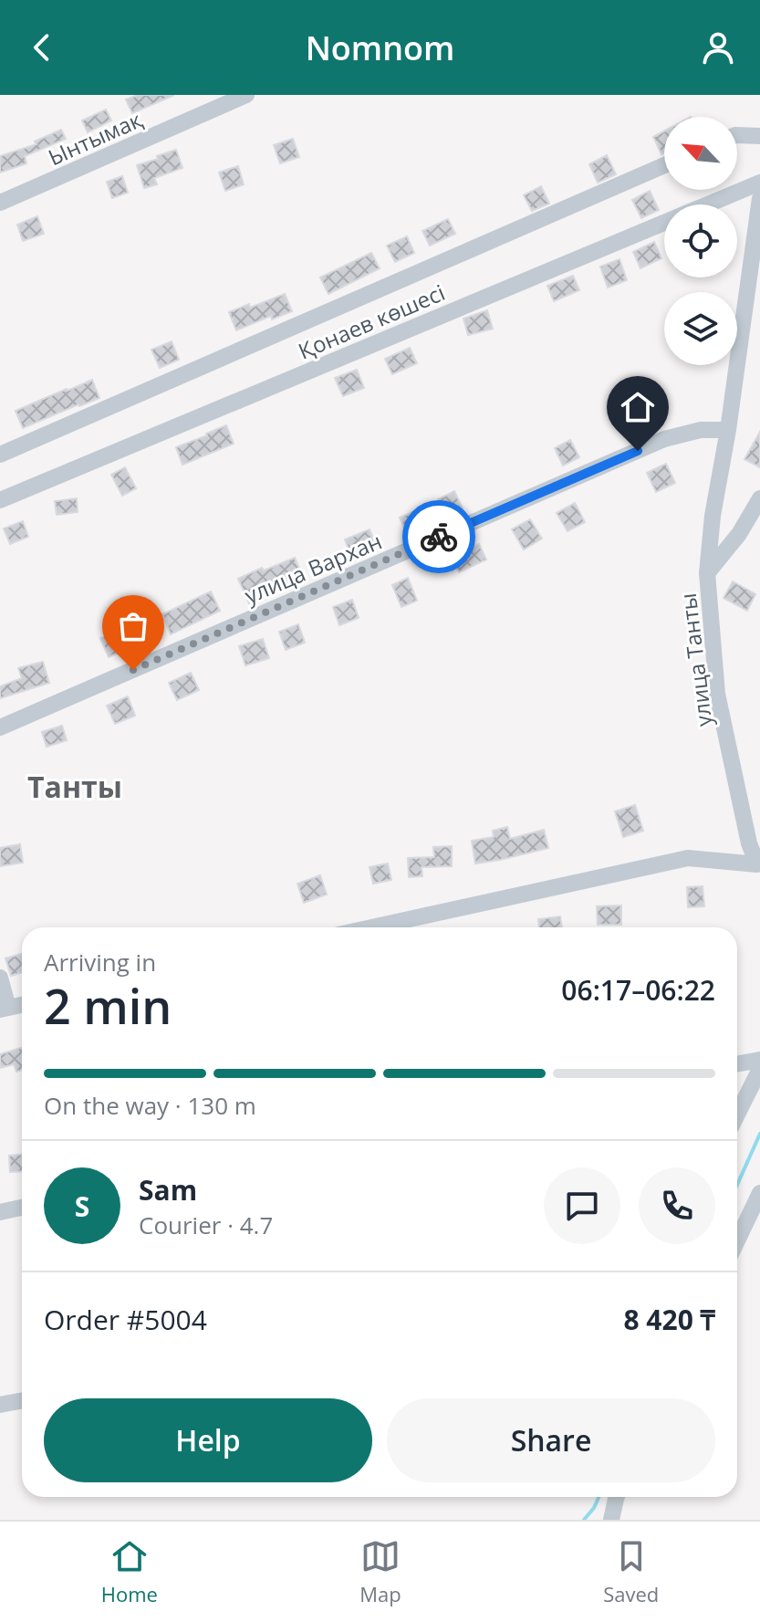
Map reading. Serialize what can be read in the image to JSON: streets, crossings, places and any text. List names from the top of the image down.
{
  "streets": {
    "street": [
      "Ынтымақ",
      "Қонаев көшесі",
      "улица Вархан",
      "улица Танты"
    ]
  },
  "crossings": [
    ["улица Вархан", "улица Танты"]
  ],
  "districts": ["Танты"],
  "north": "top left",
  "page": {
    "header": "Nomnom",
    "heading": ["2 min", "Arriving in", "06:17–06:22"],
    "panel": [
      "Sam",
      "Courier · 4.7",
      "Order #5004",
      "8 420 ₸"
    ],
    "bar": "On the way · 130 m",
    "round": "S",
    "buttons": ["Help", "Share"],
    "tabs": ["Home", "Map", "Saved"]
  }
}
